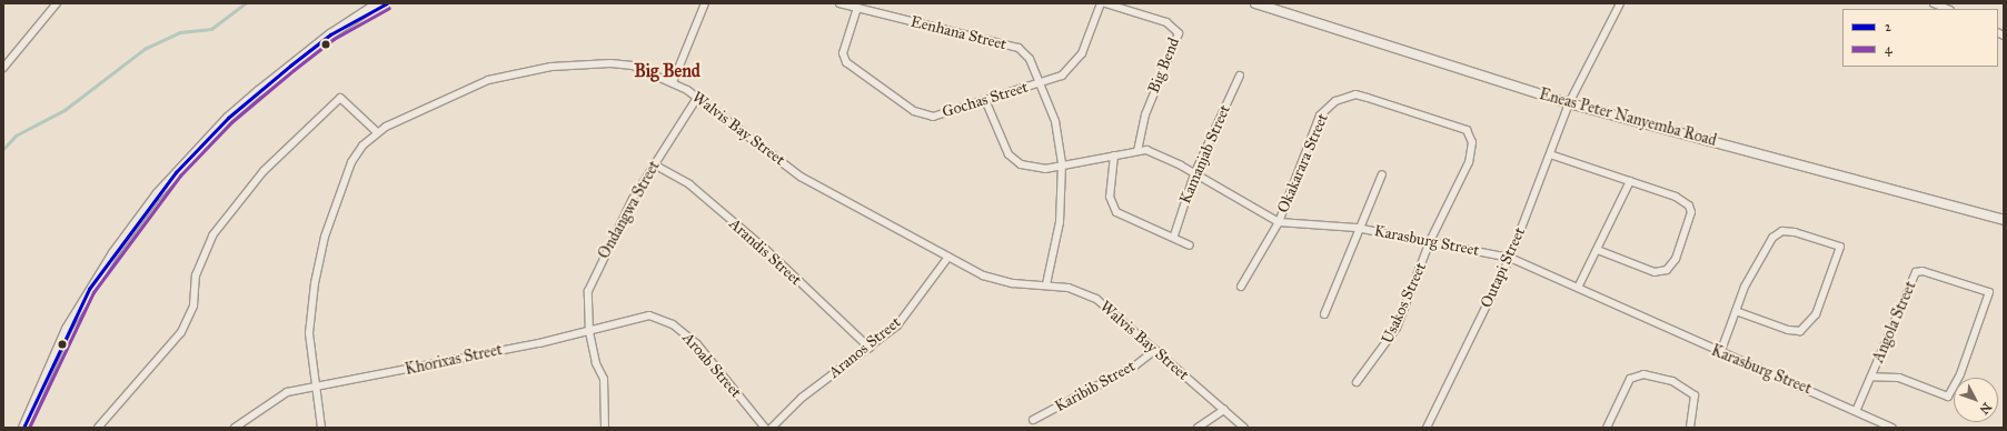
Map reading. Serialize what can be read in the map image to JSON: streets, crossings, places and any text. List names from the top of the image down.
{
  "streets": {
    "main road": ["Eneas Peter Nanyemba Road"],
    "street": [
      "Eenhana Street",
      "Big Bend",
      "Gochas Street",
      "Walvis Bay Street",
      "Kamanjab Street",
      "Okakarara Street",
      "Ondangwa Street",
      "Karasburg Street",
      "Arandis Street",
      "Outapi Street",
      "Usakos Street",
      "Angola Street",
      "Aranos Street",
      "Khorixas Street",
      "Aroab Street",
      "Karibib Street"
    ]
  },
  "crossings": [
    ["Eenhana Street", "Gochas Street"],
    ["Eenhana Street", "Walvis Bay Street"],
    ["Eenhana Street", "Karasburg Street"],
    ["Big Bend", "Karasburg Street"],
    ["Gochas Street", "Karasburg Street"],
    ["Eneas Peter Nanyemba Road", "Outapi Street"],
    ["Walvis Bay Street", "Ondangwa Street"],
    ["Walvis Bay Street", "Aranos Street"],
    ["Walvis Bay Street", "Khorixas Street"],
    ["Walvis Bay Street", "Karibib Street"],
    ["Kamanjab Street", "Karasburg Street"],
    ["Okakarara Street", "Karasburg Street"],
    ["Okakarara Street", "Usakos Street"],
    ["Ondangwa Street", "Arandis Street"],
    ["Ondangwa Street", "Khorixas Street"],
    ["Ondangwa Street", "Aroab Street"],
    ["Karasburg Street", "Outapi Street"],
    ["Karasburg Street", "Usakos Street"],
    ["Karasburg Street", "Angola Street"],
    ["Arandis Street", "Aranos Street"],
    ["Khorixas Street", "Aroab Street"]
  ],
  "districts": ["Big Bend"],
  "lines": ["transit line 2", "transit line 4"],
  "legend": ["2", "4"],
  "north": "bottom right"
}
